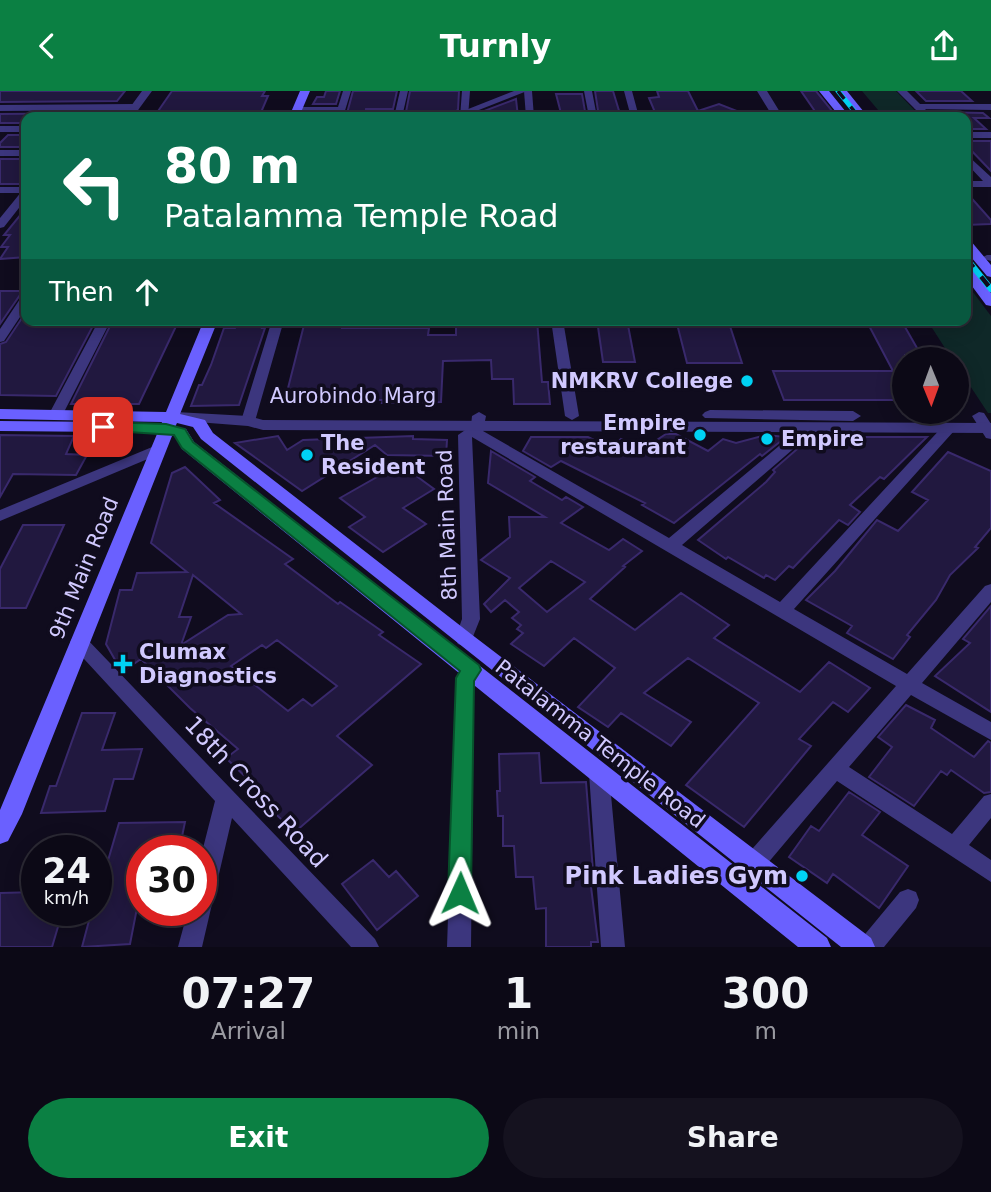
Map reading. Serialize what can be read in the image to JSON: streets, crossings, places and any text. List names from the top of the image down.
{
  "streets": {
    "main road": ["9th Main Road", "Patalamma Temple Road"],
    "street": ["Aurobindo Marg", "8th Main Road", "18th Cross Road"]
  },
  "crossings": [
    ["Aurobindo Marg", "8th Main Road"],
    ["Aurobindo Marg", "9th Main Road"],
    ["Aurobindo Marg", "Patalamma Temple Road"],
    ["8th Main Road", "Patalamma Temple Road"],
    ["9th Main Road", "Patalamma Temple Road"],
    ["9th Main Road", "18th Cross Road"]
  ],
  "places": {
    "other": [
      "NMKRV College",
      "Empire restaurant",
      "Empire",
      "The Resident",
      "Pink Ladies Gym"
    ],
    "health": ["Clumax Diagnostics"]
  },
  "north": "bottom",
  "page": {
    "header": "Turnly",
    "turn": ["80 m", "Patalamma Temple Road"],
    "then": "Then",
    "speed": "24 km/h",
    "limit": "30",
    "eta": [
      "07:27",
      "Arrival",
      "1",
      "min",
      "300",
      "m"
    ],
    "buttons": ["Exit", "Share"]
  }
}
